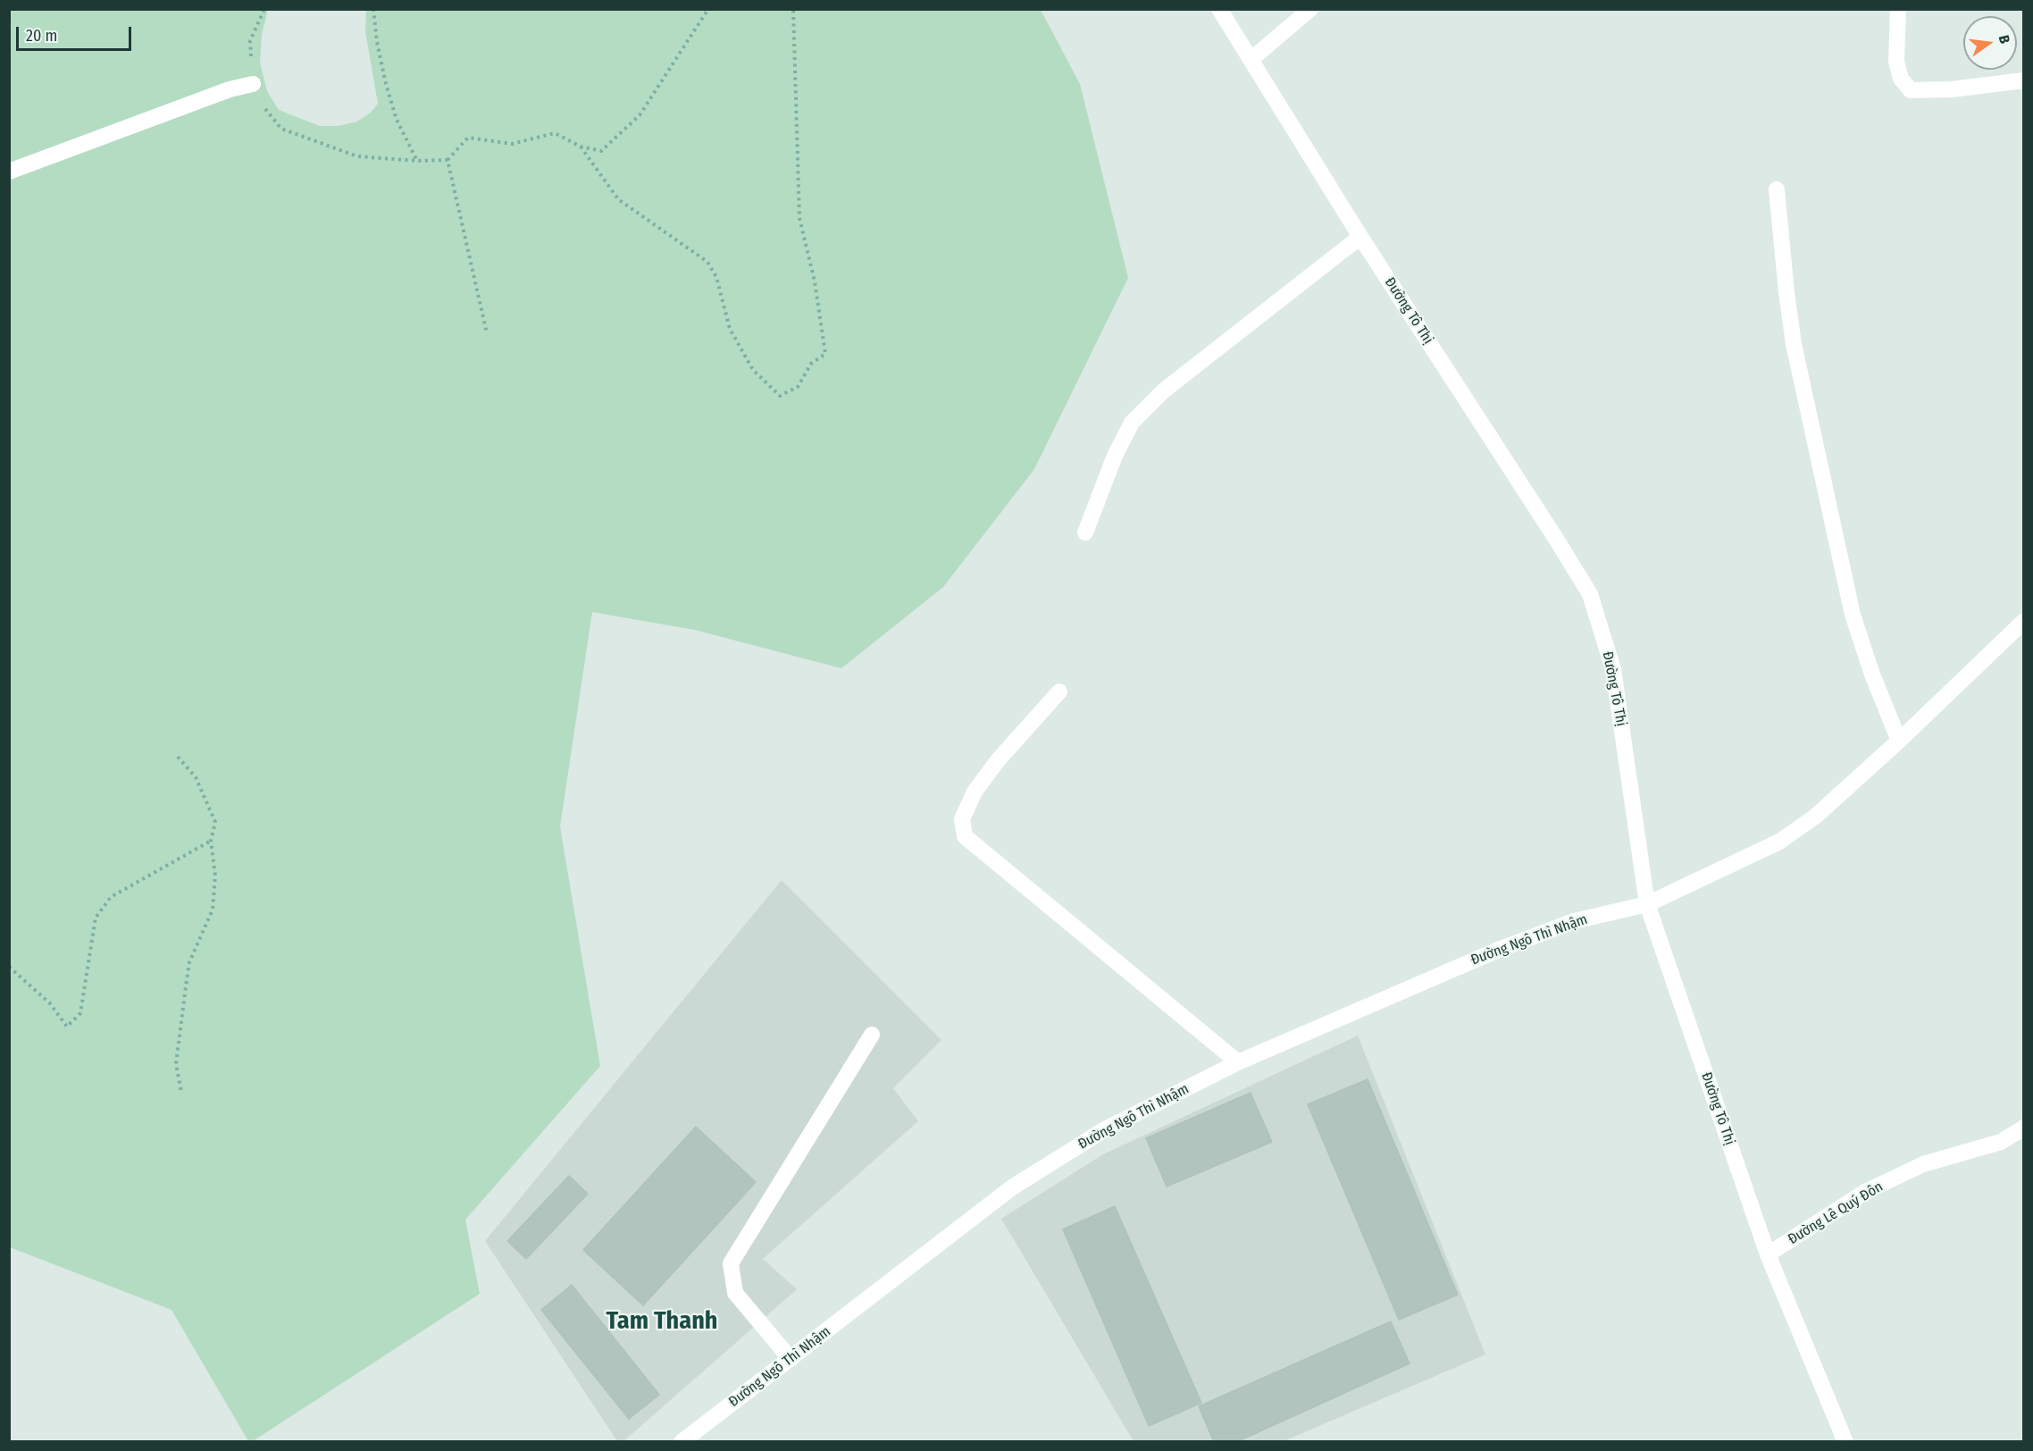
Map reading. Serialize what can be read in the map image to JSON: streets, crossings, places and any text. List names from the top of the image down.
{
  "streets": {
    "street": ["Đường Tô Thị", "Đường Ngô Thì Nhậm", "Đường Lê Quý Đôn"]
  },
  "crossings": [
    ["Đường Tô Thị", "Đường Ngô Thì Nhậm"],
    ["Đường Tô Thị", "Đường Lê Quý Đôn"]
  ],
  "districts": ["Tam Thanh"],
  "scale_bar": "20 m",
  "north": "right"
}
